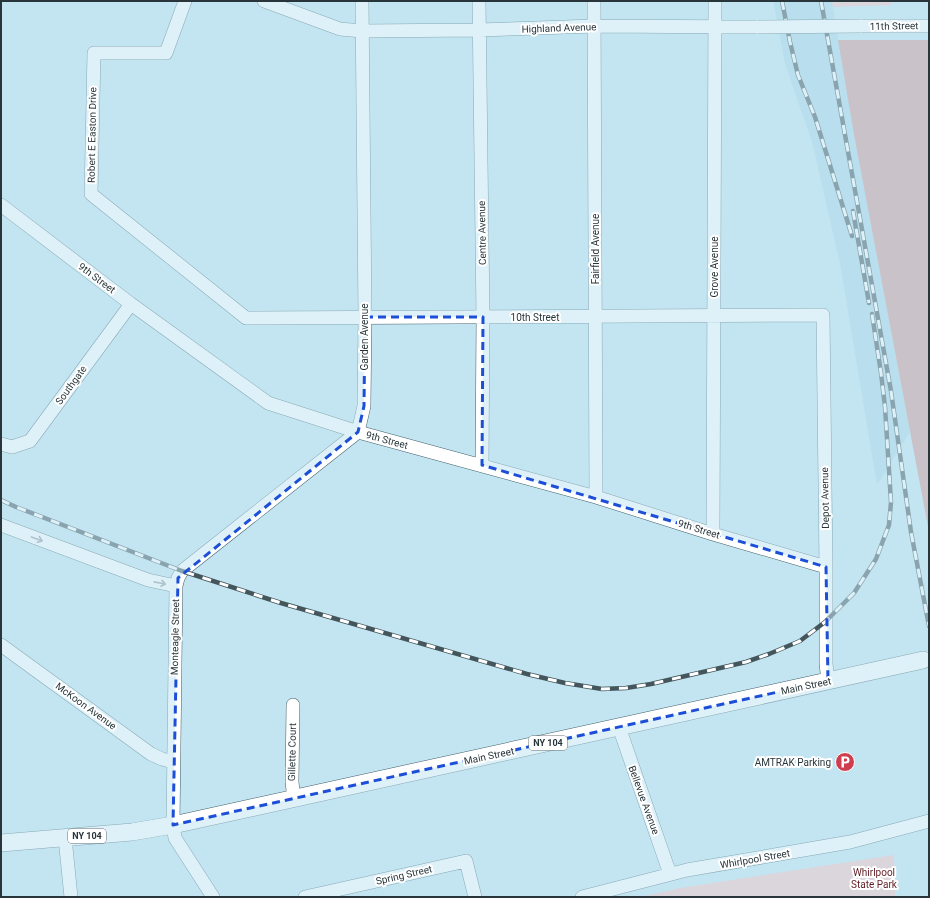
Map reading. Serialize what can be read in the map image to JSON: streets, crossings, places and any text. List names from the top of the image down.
{
  "streets": {
    "main road": ["Main Street", "NY 104"],
    "street": [
      "11th Street",
      "Highland Avenue",
      "Robert E Easton Drive",
      "Centre Avenue",
      "Fairfield Avenue",
      "Grove Avenue",
      "9th Street",
      "10th Street",
      "Garden Avenue",
      "Southgate",
      "Depot Avenue",
      "Monteagle Street",
      "McKoon Avenue",
      "Gillette Court",
      "Bellevue Avenue",
      "Whirlpool Street",
      "Spring Street"
    ]
  },
  "crossings": [
    ["11th Street", "Highland Avenue"],
    ["Highland Avenue", "Centre Avenue"],
    ["Highland Avenue", "Fairfield Avenue"],
    ["Highland Avenue", "Grove Avenue"],
    ["Highland Avenue", "Garden Avenue"],
    ["Robert E Easton Drive", "10th Street"],
    ["Centre Avenue", "9th Street"],
    ["Centre Avenue", "10th Street"],
    ["Fairfield Avenue", "9th Street"],
    ["Fairfield Avenue", "10th Street"],
    ["Grove Avenue", "9th Street"],
    ["Grove Avenue", "10th Street"],
    ["9th Street", "Garden Avenue"],
    ["9th Street", "Southgate"],
    ["9th Street", "Depot Avenue"],
    ["10th Street", "Garden Avenue"],
    ["10th Street", "Depot Avenue"],
    ["Depot Avenue", "Main Street"],
    ["Monteagle Street", "Main Street"],
    ["Monteagle Street", "McKoon Avenue"],
    ["Monteagle Street", "NY 104"],
    ["Main Street", "NY 104"],
    ["Main Street", "Gillette Court"],
    ["Main Street", "Bellevue Avenue"],
    ["Bellevue Avenue", "Whirlpool Street"]
  ],
  "one_way": ["Monteagle Street"],
  "parks": ["Whirlpool State Park"],
  "places": {
    "parking": ["AMTRAK Parking"]
  }
}
